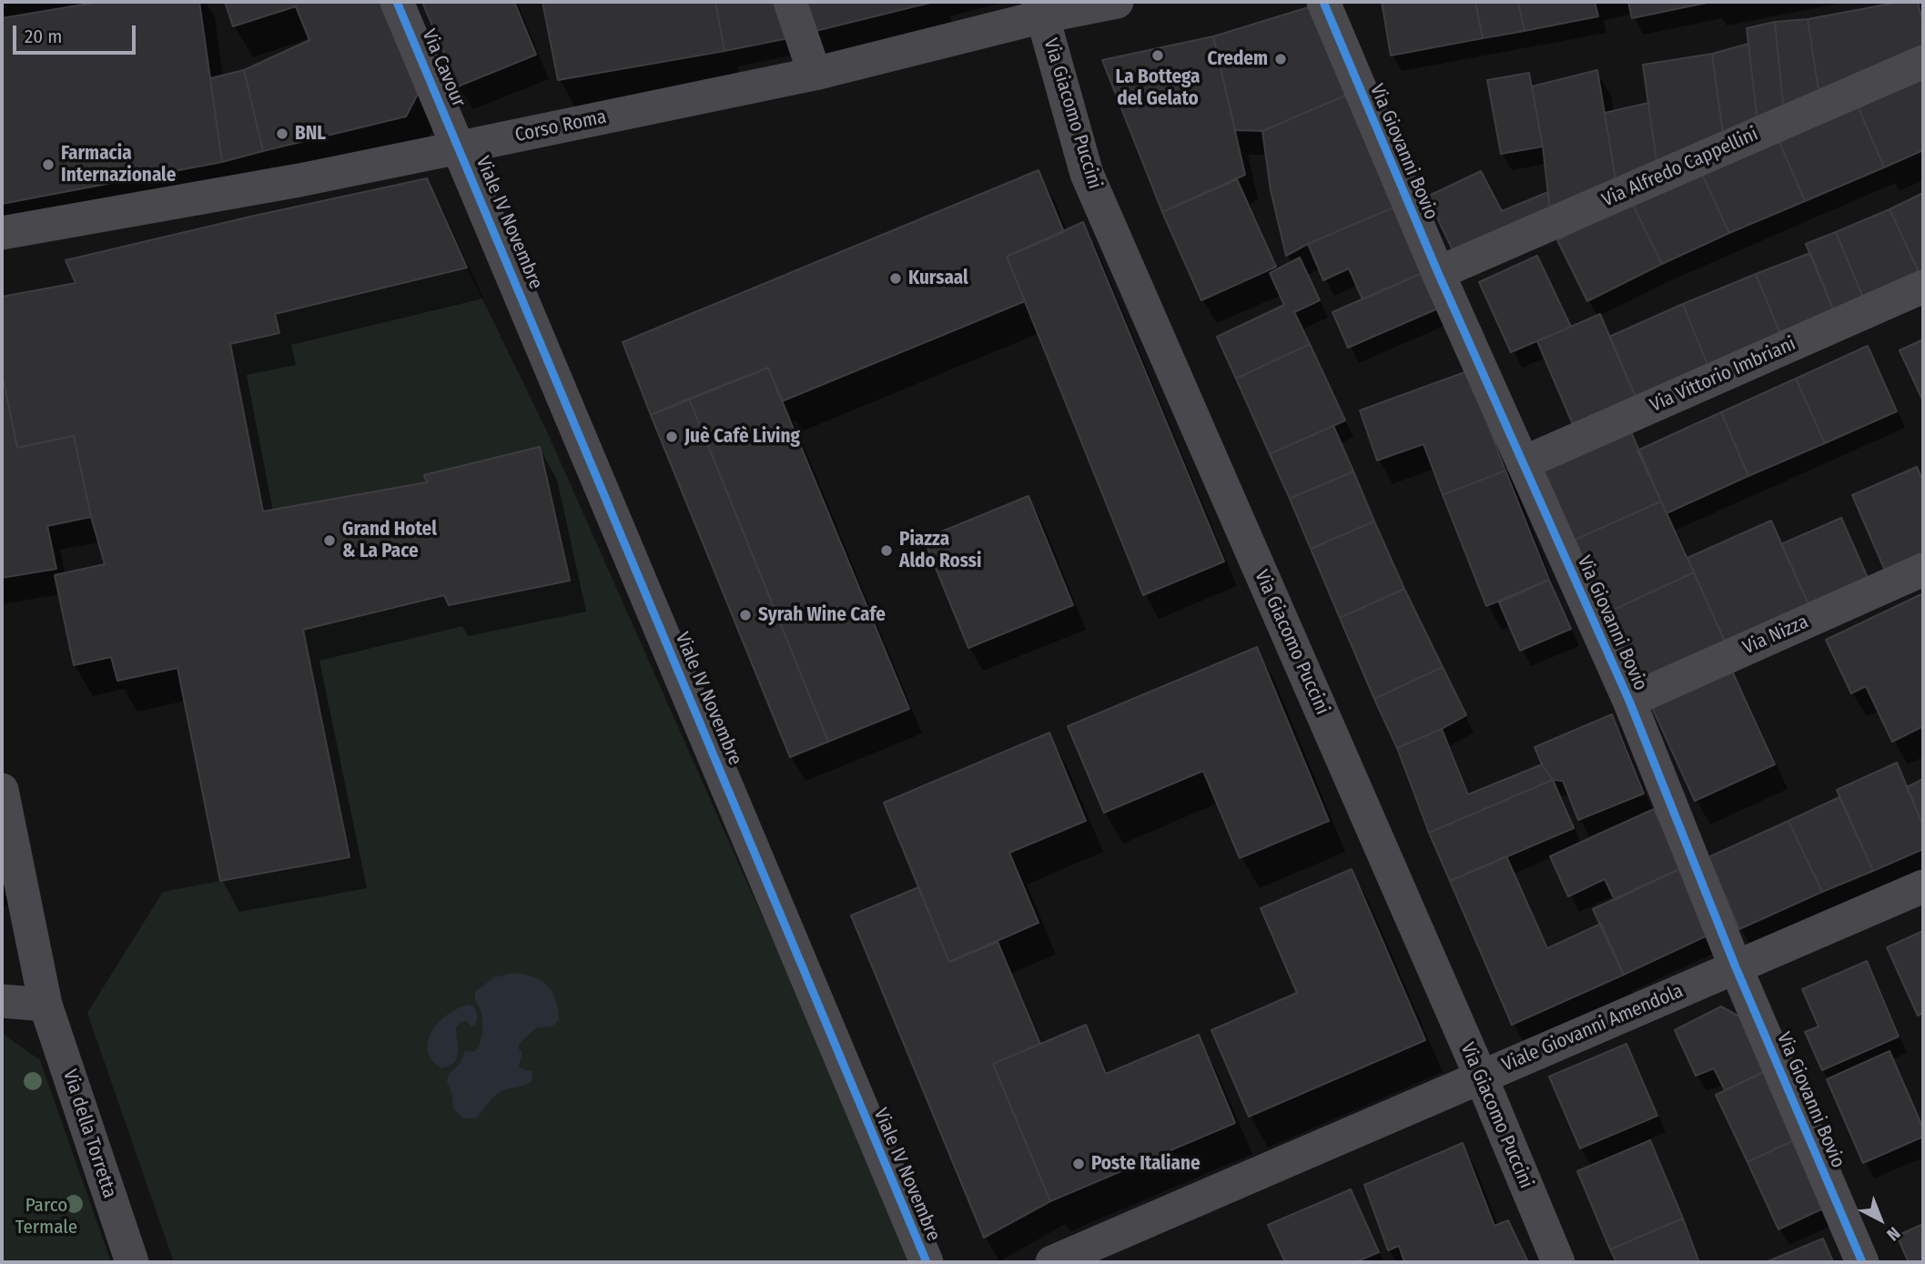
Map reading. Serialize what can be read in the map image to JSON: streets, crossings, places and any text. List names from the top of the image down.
{
  "streets": {
    "street": [
      "Via Cavour",
      "Via Giacomo Puccini",
      "Corso Roma",
      "Via Giovanni Bovio",
      "Via Alfredo Cappellini",
      "Viale IV Novembre",
      "Via Vittorio Imbriani",
      "Via Nizza",
      "Viale Giovanni Amendola",
      "Via della Torretta"
    ]
  },
  "crossings": [
    ["Via Cavour", "Corso Roma"],
    ["Via Cavour", "Viale IV Novembre"],
    ["Via Giacomo Puccini", "Corso Roma"],
    ["Via Giacomo Puccini", "Viale Giovanni Amendola"],
    ["Corso Roma", "Viale IV Novembre"],
    ["Via Giovanni Bovio", "Via Alfredo Cappellini"],
    ["Via Giovanni Bovio", "Via Vittorio Imbriani"],
    ["Via Giovanni Bovio", "Via Nizza"],
    ["Via Giovanni Bovio", "Viale Giovanni Amendola"]
  ],
  "parks": ["Parco Termale"],
  "places": [
    "La Bottega del Gelato",
    "Credem",
    "BNL",
    "Farmacia Internazionale",
    "Kursaal",
    "Juè Cafè Living",
    "Grand Hotel & La Pace",
    "Piazza Aldo Rossi",
    "Syrah Wine Cafe",
    "Poste Italiane"
  ],
  "scale_bar": "20 m",
  "north": "bottom right"
}
